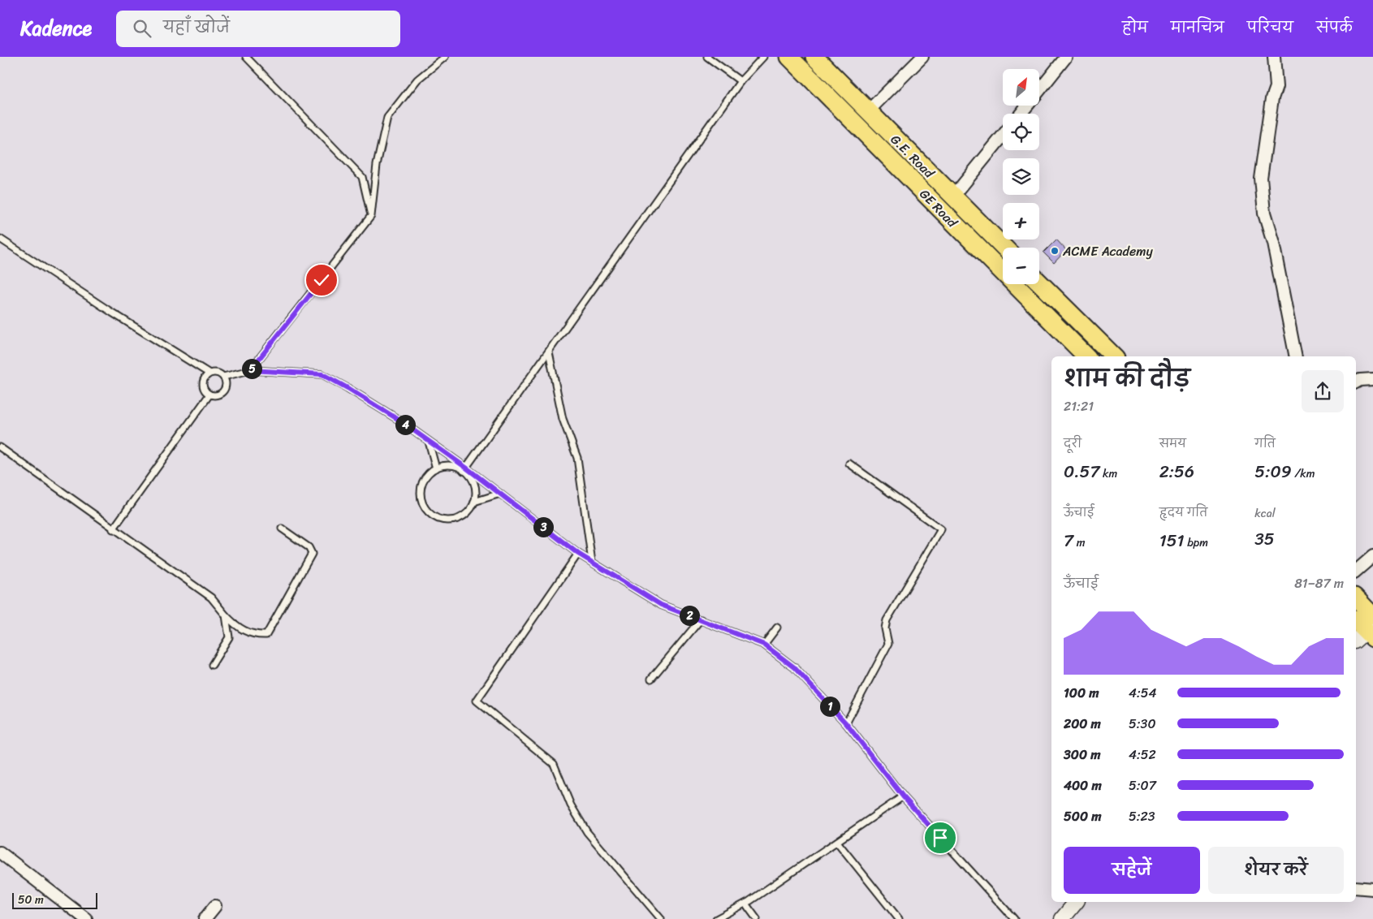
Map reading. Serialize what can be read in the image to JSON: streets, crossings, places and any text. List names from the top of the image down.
{
  "streets": {
    "main road": ["G.E. Road", "GE Road"]
  },
  "places": ["ACME Academy"],
  "scale_bar": "50 m",
  "north": "top right",
  "page": {
    "header": "Kadence",
    "search": "यहाँ खोजें",
    "nav": [
      "होम",
      "मानचित्र",
      "परिचय",
      "संपर्क"
    ],
    "map_buttons": ["+", "−"],
    "heading": ["शाम की दौड़", "21:21"],
    "pins": [
      "5",
      "4",
      "3",
      "2",
      "1"
    ],
    "stats": [
      ["दूरी", "0.57 km"],
      ["समय", "2:56"],
      ["गति", "5:09 /km"],
      ["ऊँचाई", "7 m"],
      ["हृदय गति", "151 bpm"],
      ["kcal", "35"]
    ],
    "chart": ["ऊँचाई", "81–87 m"],
    "list": [
      {
        "name": "100 m",
        "note": "4:54"
      },
      {
        "name": "200 m",
        "note": "5:30"
      },
      {
        "name": "300 m",
        "note": "4:52"
      },
      {
        "name": "400 m",
        "note": "5:07"
      },
      {
        "name": "500 m",
        "note": "5:23"
      }
    ],
    "buttons": ["सहेजें", "शेयर करें"],
    "scale": "50 m"
  }
}
